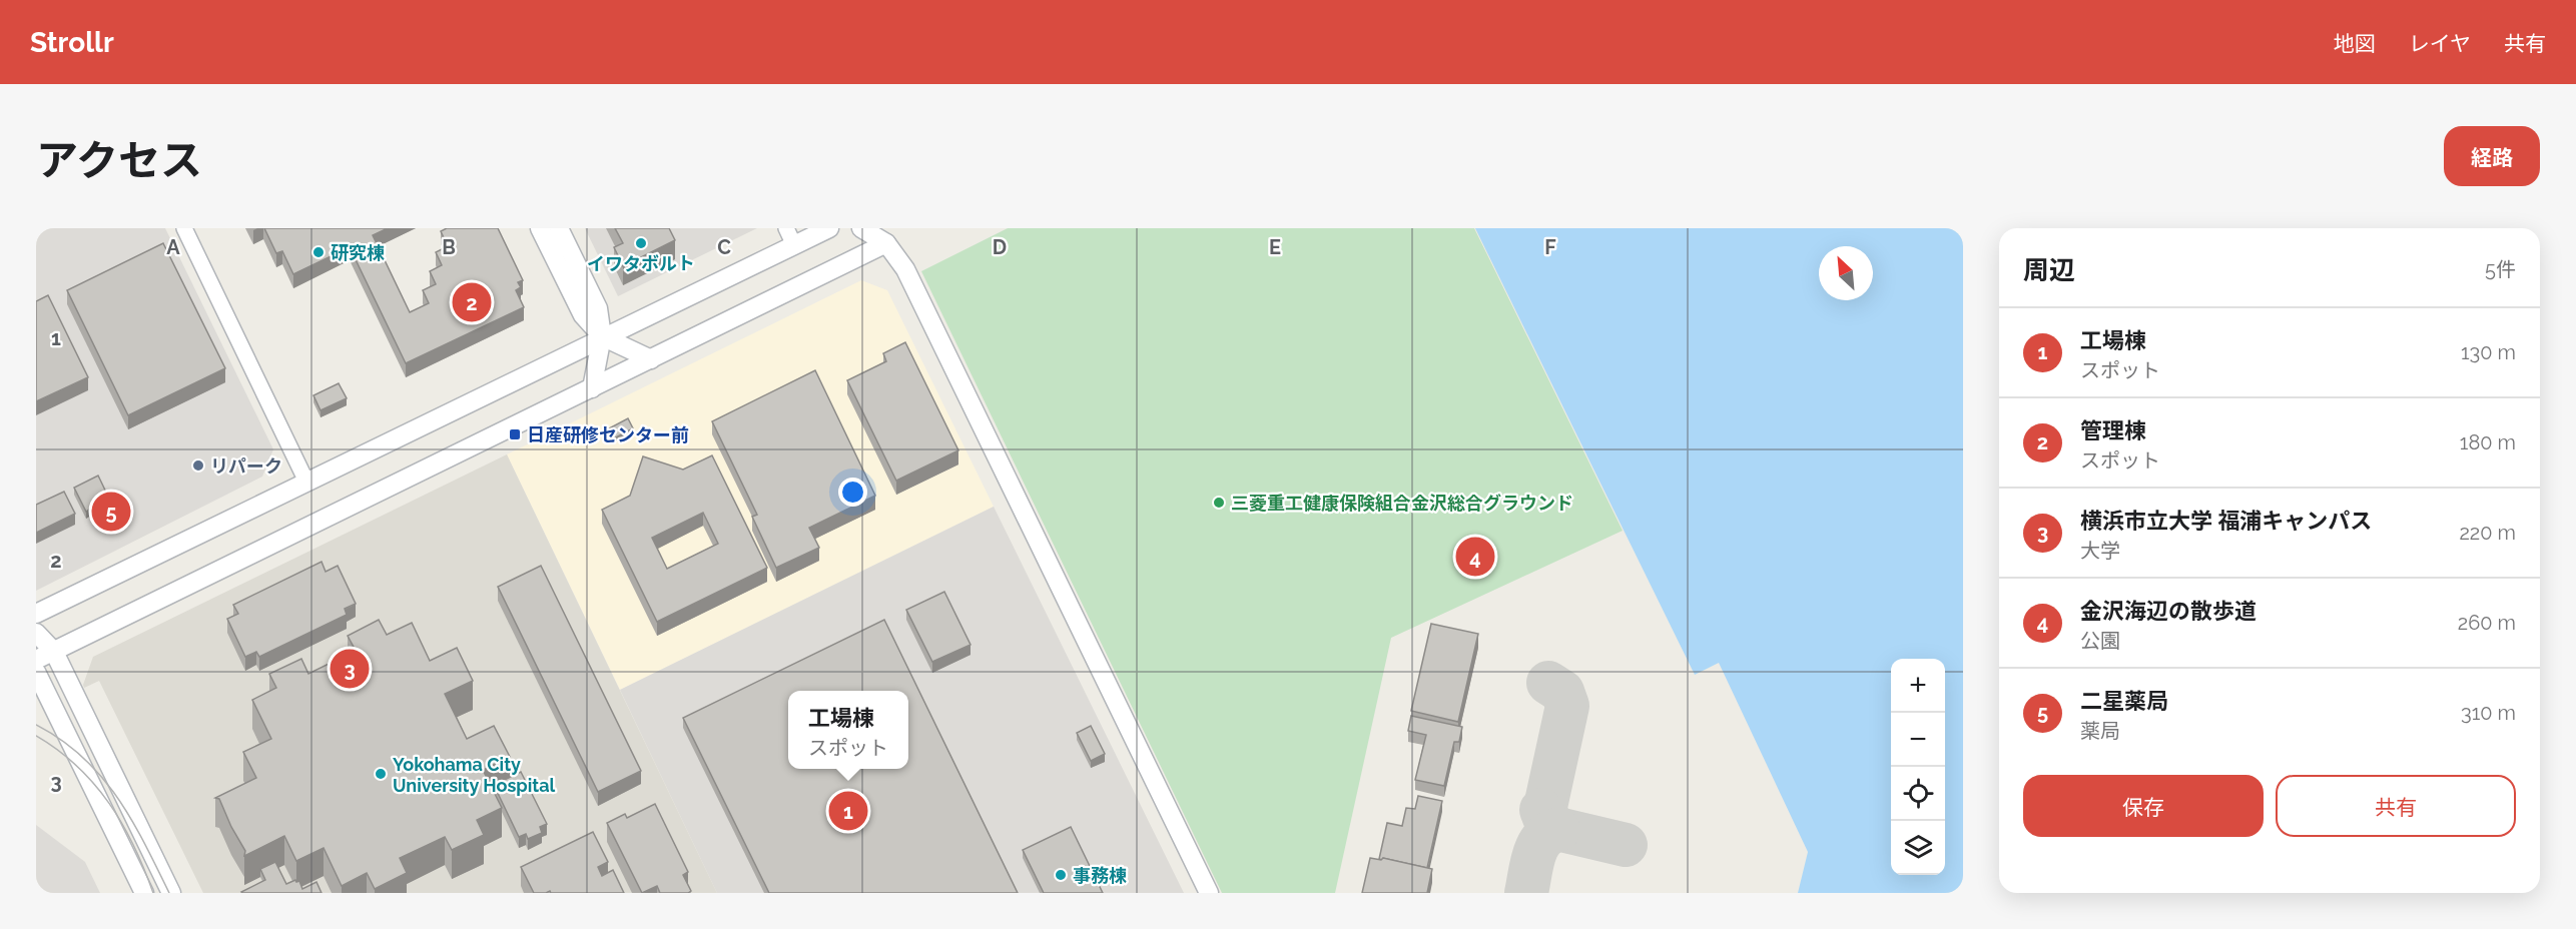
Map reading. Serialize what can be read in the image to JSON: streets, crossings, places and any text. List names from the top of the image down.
{
  "places": {
    "other": [
      "イワタボルト",
      "研究棟",
      "リパーク",
      "三菱重工健康保険組合金沢総合グラウンド",
      "Yokohama City University Hospital",
      "事務棟"
    ],
    "transit": ["日産研修センター前"]
  },
  "north": "top left",
  "page": {
    "header": "Strollr",
    "nav": ["地図", "レイヤ", "共有"],
    "title": "アクセス",
    "buttons": [
      "経路",
      ["保存", "共有"]
    ],
    "heading": ["周辺", "5件"],
    "pins": [
      "2",
      "5",
      "4",
      "3",
      "1"
    ],
    "list": [
      {
        "mark": "1",
        "name": "工場棟",
        "note": "スポット",
        "value": "130 m"
      },
      {
        "mark": "2",
        "name": "管理棟",
        "note": "スポット",
        "value": "180 m"
      },
      {
        "mark": "3",
        "name": "横浜市立大学 福浦キャンパス",
        "note": "大学",
        "value": "220 m"
      },
      {
        "mark": "4",
        "name": "金沢海辺の散歩道",
        "note": "公園",
        "value": "260 m"
      },
      {
        "mark": "5",
        "name": "二星薬局",
        "note": "薬局",
        "value": "310 m"
      }
    ],
    "map_buttons": ["+", "−"],
    "popup": ["工場棟", "スポット"]
  },
  "grid": {
    "columns": [
      "A",
      "B",
      "C",
      "D",
      "E",
      "F"
    ],
    "rows": ["1", "2", "3"]
  }
}
